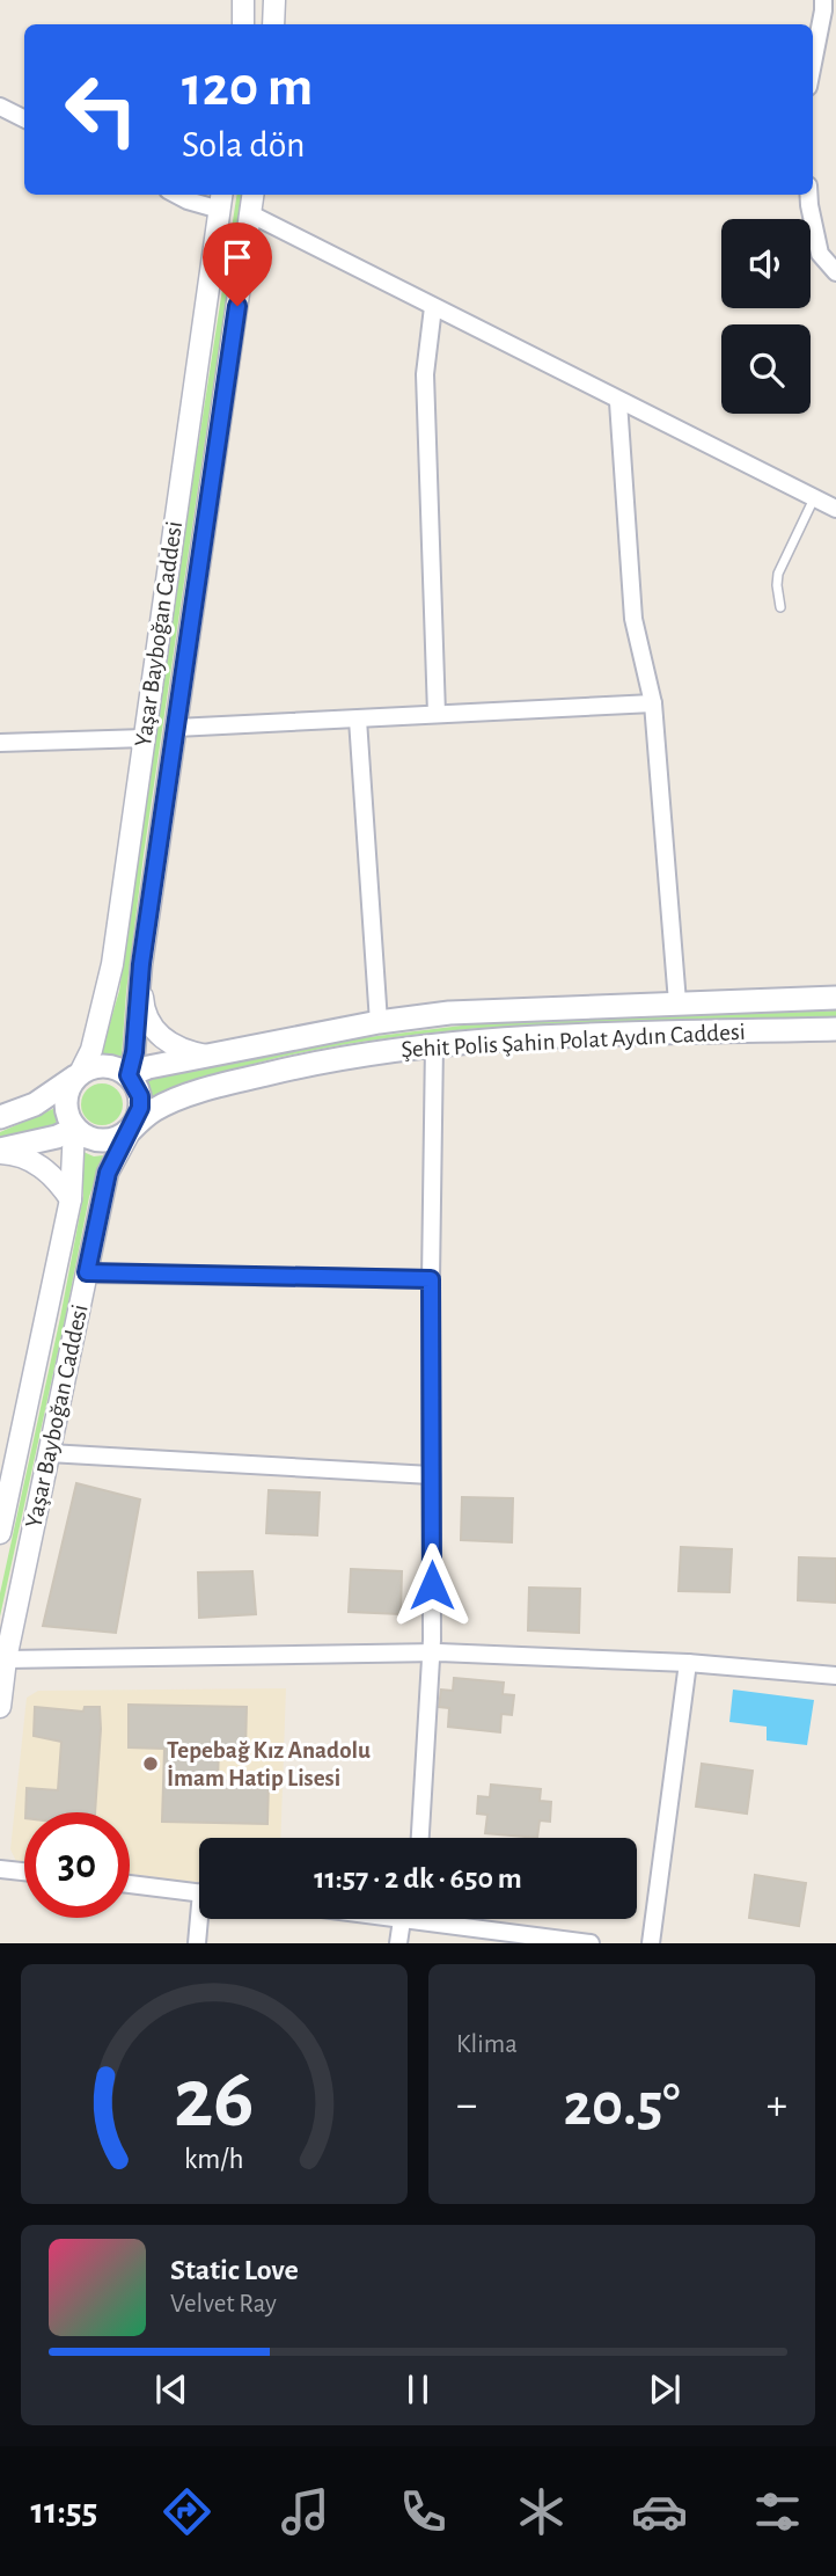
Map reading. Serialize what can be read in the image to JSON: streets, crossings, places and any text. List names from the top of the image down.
{
  "streets": {
    "main road": ["Şehit Polis Şahin Polat Aydın Caddesi"],
    "street": ["Yaşar Bayboğan Caddesi"]
  },
  "crossings": [
    ["Yaşar Bayboğan Caddesi", "Şehit Polis Şahin Polat Aydın Caddesi"]
  ],
  "places": ["Tepebağ Kız Anadolu İmam Hatip Lisesi"],
  "page": {
    "turn": ["120 m", "Sola dön"],
    "limit": "30",
    "trip": "11:57 · 2 dk · 650 m",
    "tile": "Klima",
    "heat": ["−", "20.5°", "+"],
    "song": ["Static Love", "Velvet Ray"],
    "tabs": "11:55",
    "gauge": ["26", "km/h"]
  }
}
